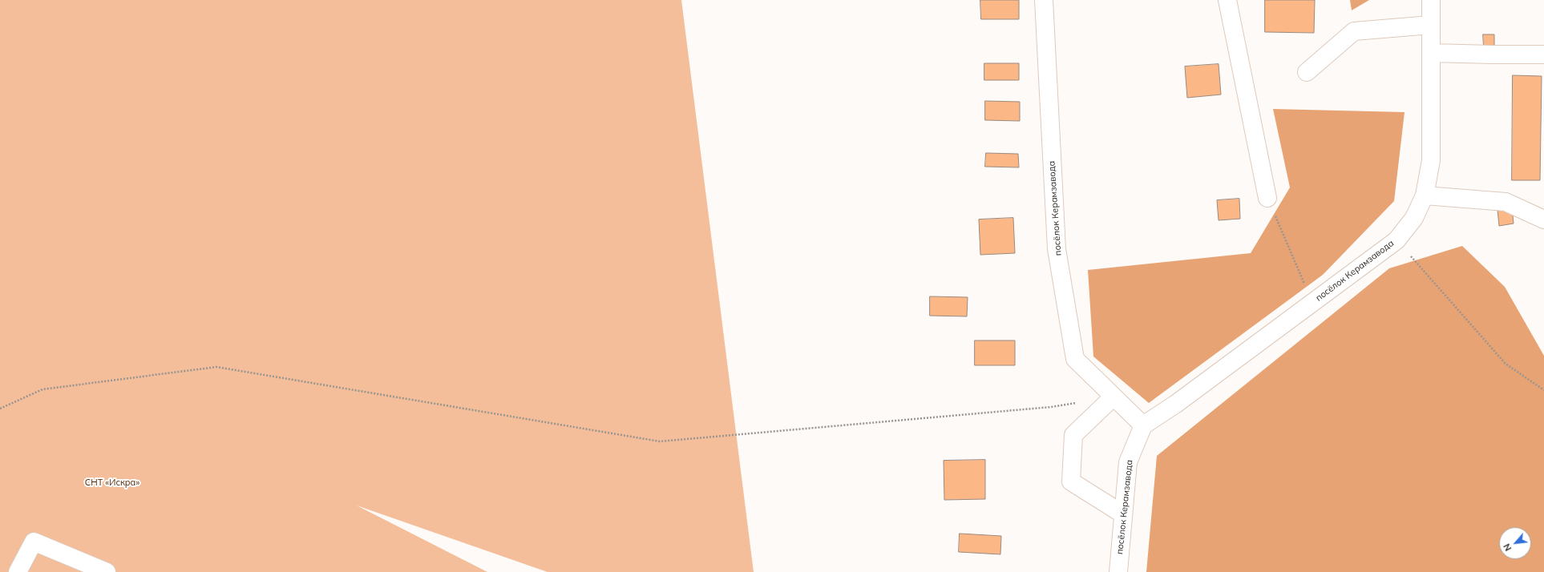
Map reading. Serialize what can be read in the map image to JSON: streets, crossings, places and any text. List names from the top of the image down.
{
  "streets": {
    "street": ["посёлок Керамзавода"]
  },
  "parks": ["СНТ «Искра»"],
  "north": "bottom left"
}
